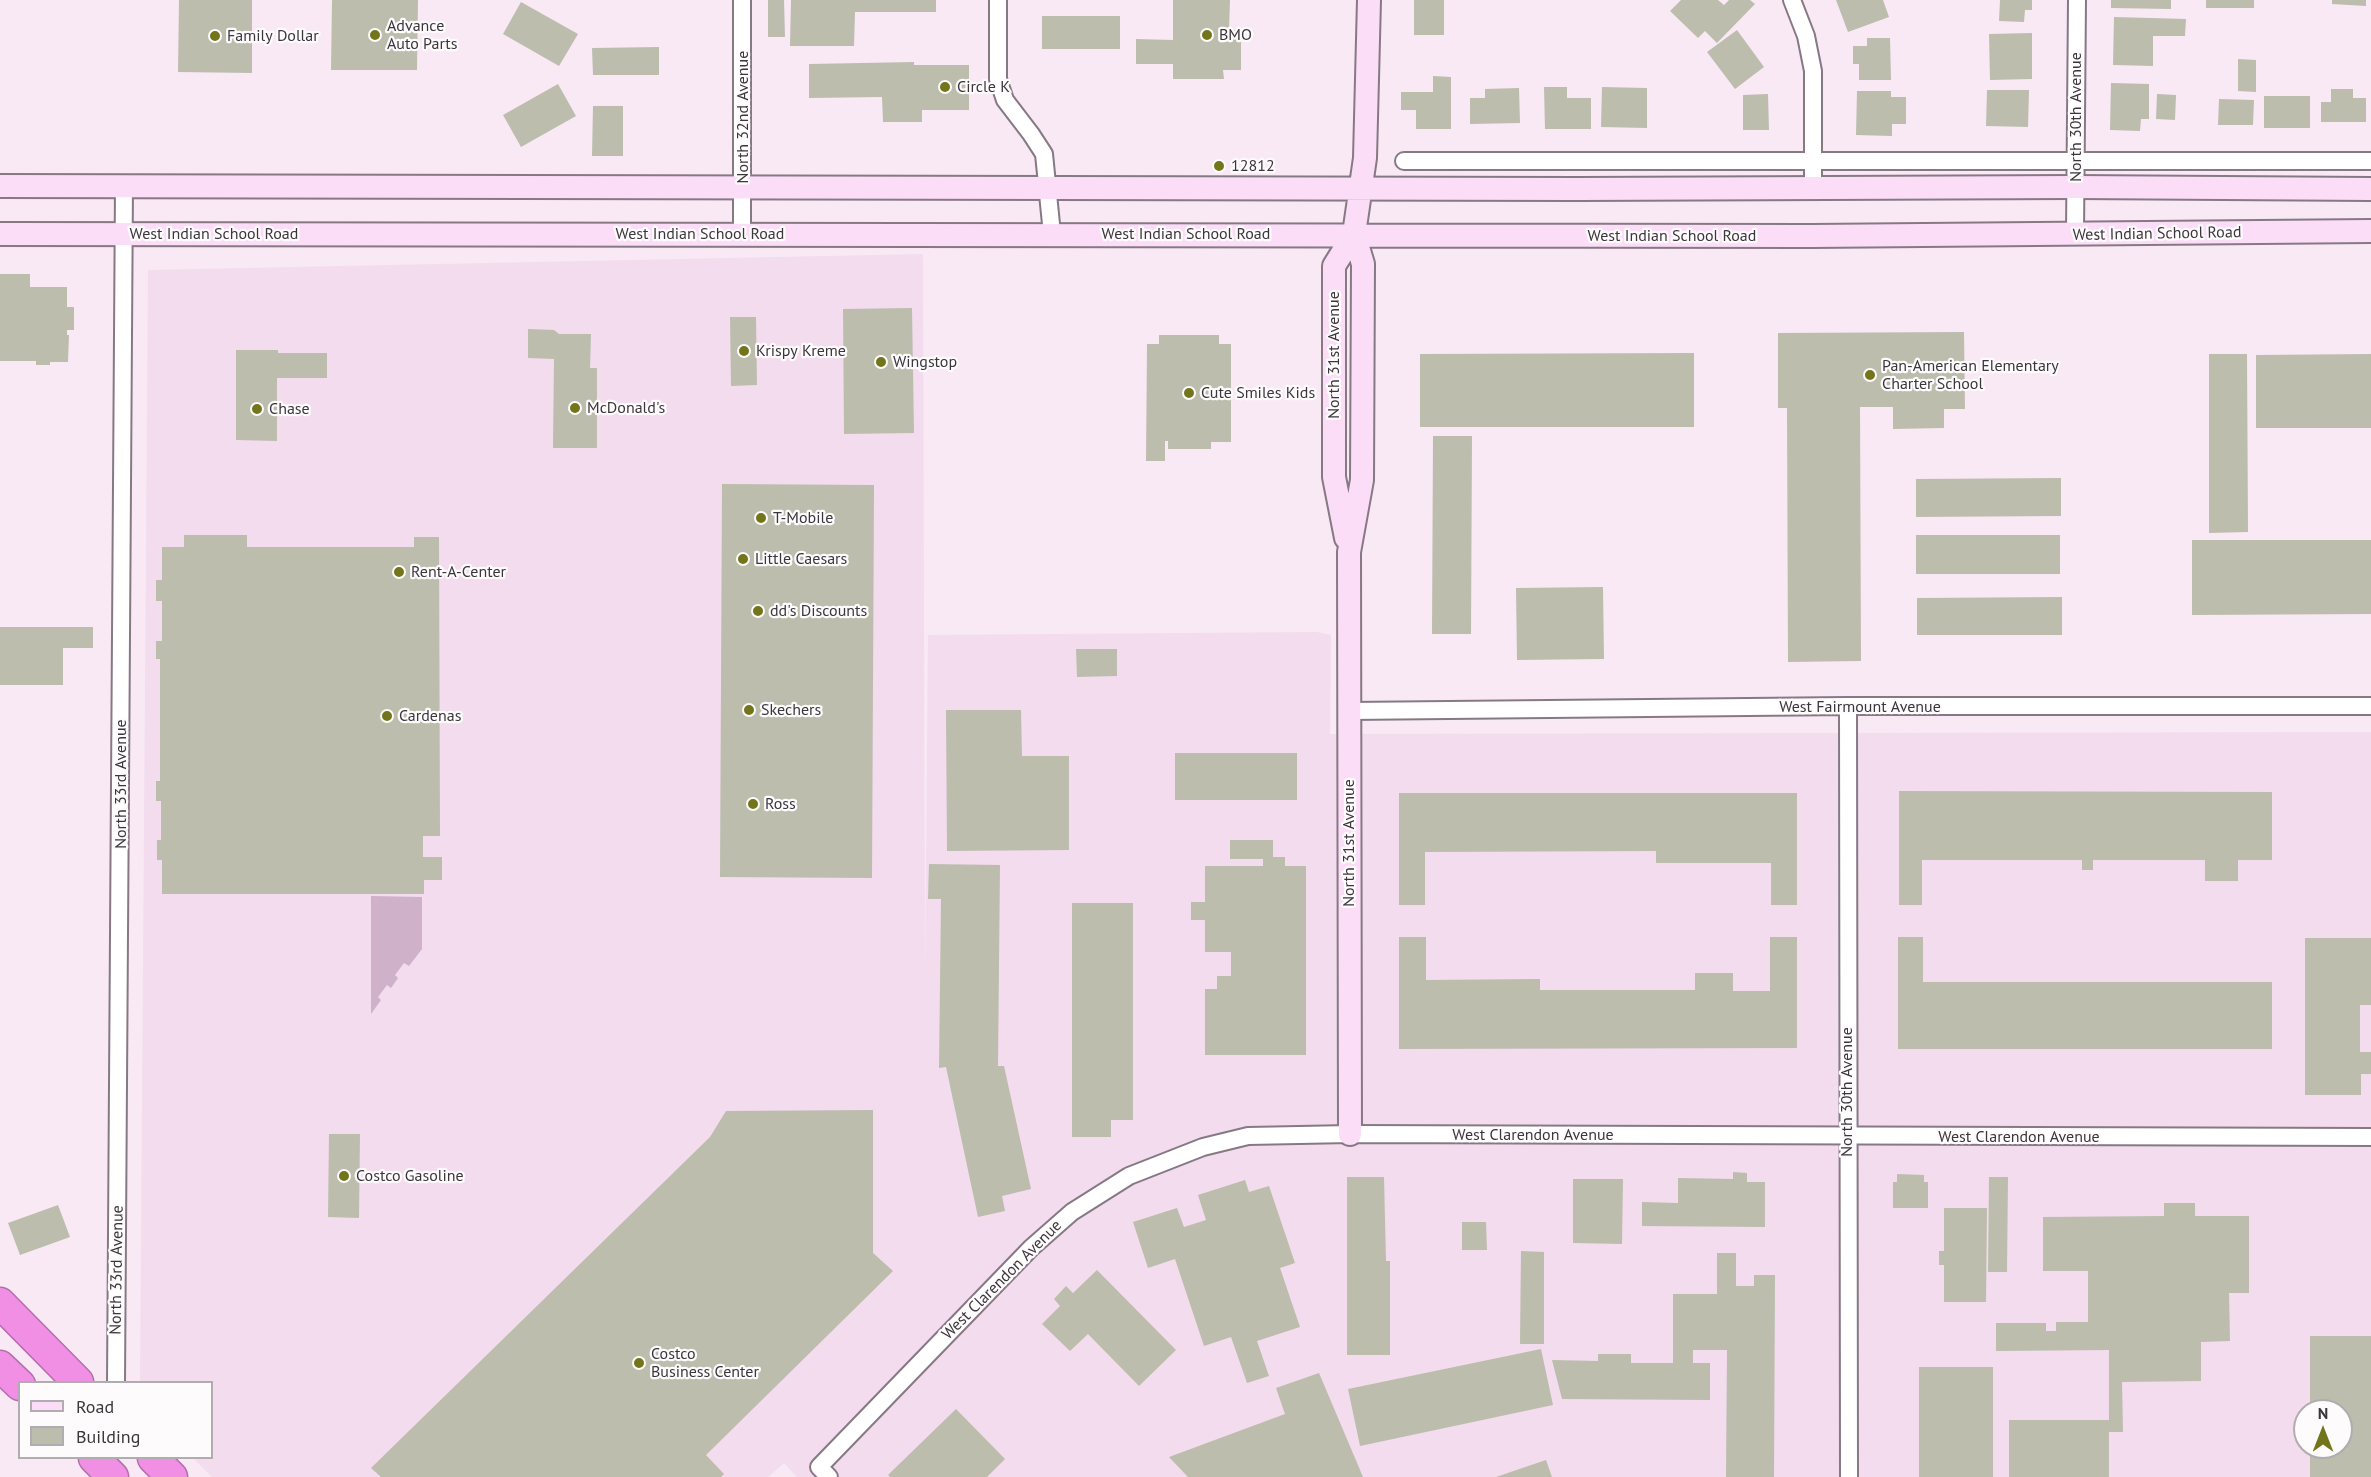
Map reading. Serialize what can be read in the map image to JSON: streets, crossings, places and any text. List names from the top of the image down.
{
  "streets": {
    "main road": ["West Indian School Road", "North 31st Avenue"],
    "street": [
      "North 32nd Avenue",
      "North 30th Avenue",
      "West Fairmount Avenue",
      "North 33rd Avenue",
      "West Clarendon Avenue"
    ]
  },
  "crossings": [
    ["North 32nd Avenue", "West Indian School Road"],
    ["North 30th Avenue", "West Indian School Road"],
    ["North 30th Avenue", "West Fairmount Avenue"],
    ["North 30th Avenue", "West Clarendon Avenue"],
    ["West Indian School Road", "North 31st Avenue"],
    ["West Indian School Road", "North 33rd Avenue"],
    ["North 31st Avenue", "West Fairmount Avenue"],
    ["North 31st Avenue", "West Clarendon Avenue"]
  ],
  "places": [
    "Advance Auto Parts",
    "BMO",
    "Family Dollar",
    "Circle K",
    "12812",
    "Krispy Kreme",
    "Wingstop",
    "Pan-American Elementary Charter School",
    "Cute Smiles Kids",
    "McDonald's",
    "Chase",
    "T-Mobile",
    "Little Caesars",
    "Rent-A-Center",
    "dd's Discounts",
    "Skechers",
    "Cardenas",
    "Ross",
    "Costco Gasoline",
    "Costco Business Center"
  ],
  "legend": ["Road", "Building"],
  "north": "top"
}
